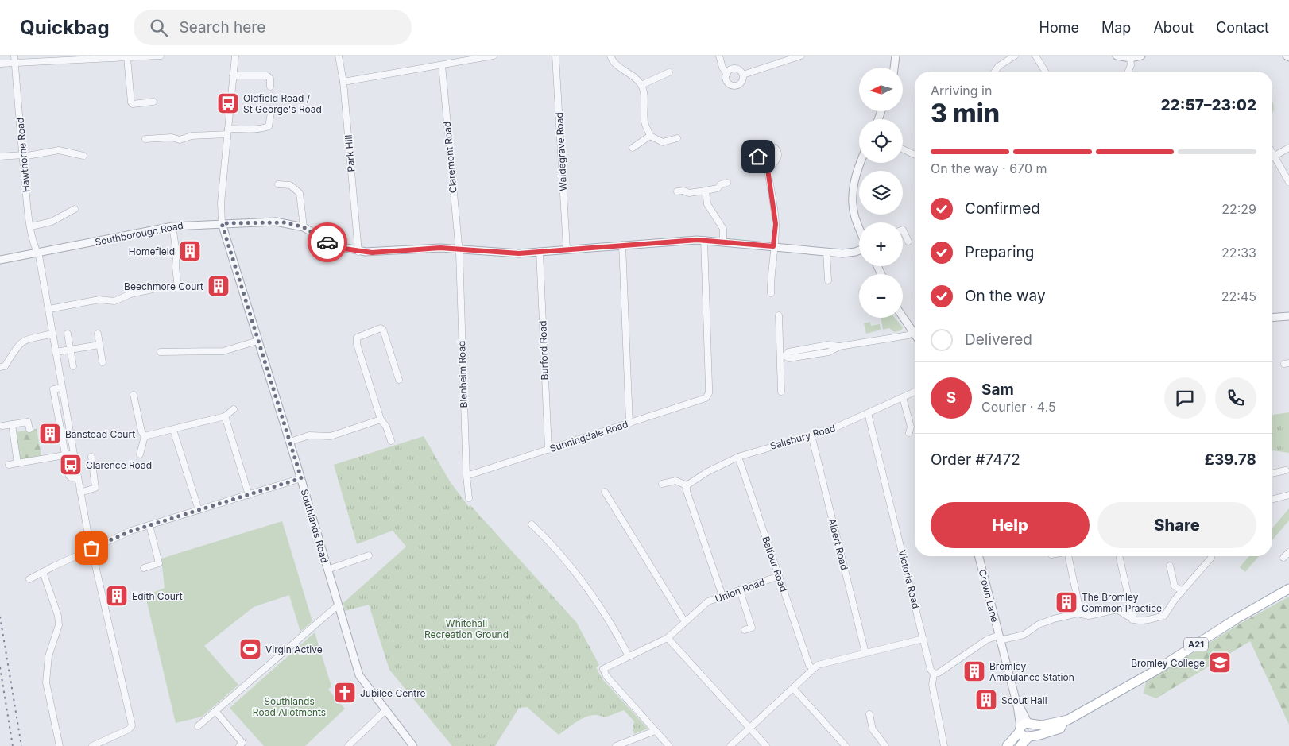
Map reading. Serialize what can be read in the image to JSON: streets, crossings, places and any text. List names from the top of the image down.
{
  "streets": {
    "main road": ["A21"],
    "street": [
      "Waldegrave Road",
      "Park Hill",
      "Hawthorne Road",
      "Claremont Road",
      "Southborough Road",
      "Burford Road",
      "Blenheim Road",
      "Sunningdale Road",
      "Salisbury Road",
      "Southlands Road",
      "Albert Road",
      "Balfour Road",
      "Victoria Road",
      "Union Road",
      "Crown Lane"
    ]
  },
  "crossings": [
    ["Waldegrave Road", "Southborough Road"],
    ["Park Hill", "Southborough Road"],
    ["Hawthorne Road", "Southborough Road"],
    ["Claremont Road", "Southborough Road"],
    ["Claremont Road", "Blenheim Road"],
    ["Southborough Road", "Burford Road"],
    ["Southborough Road", "Blenheim Road"],
    ["Southborough Road", "Sunningdale Road"],
    ["Southborough Road", "Southlands Road"],
    ["Burford Road", "Sunningdale Road"],
    ["Blenheim Road", "Sunningdale Road"],
    ["Salisbury Road", "Albert Road"],
    ["Salisbury Road", "Balfour Road"],
    ["Salisbury Road", "Victoria Road"],
    ["Balfour Road", "Union Road"],
    ["Victoria Road", "Crown Lane"]
  ],
  "parks": ["Whitehall Recreation Ground", "Southlands Road Allotments"],
  "places": {
    "bus stop": ["Oldfield Road / St George's Road", "Clarence Road"],
    "building": [
      "Homefield",
      "Beechmore Court",
      "Banstead Court",
      "Edith Court",
      "The Bromley Common Practice",
      "Bromley Ambulance Station",
      "Scout Hall"
    ],
    "sports": ["Virgin Active"],
    "school or university": ["Bromley College"],
    "church": ["Jubilee Centre"]
  },
  "north": "left",
  "page": {
    "header": "Quickbag",
    "search": "Search here",
    "nav": [
      "Home",
      "Map",
      "About",
      "Contact"
    ],
    "map_buttons": ["+", "−"],
    "heading": ["3 min", "Arriving in", "22:57–23:02"],
    "panel": [
      "Sam",
      "Courier · 4.5",
      "Order #7472",
      "£39.78"
    ],
    "bar": "On the way · 670 m",
    "list": [
      ["Confirmed", "22:29"],
      ["Preparing", "22:33"],
      ["On the way", "22:45"],
      "Delivered"
    ],
    "round": "S",
    "buttons": ["Help", "Share"]
  }
}
